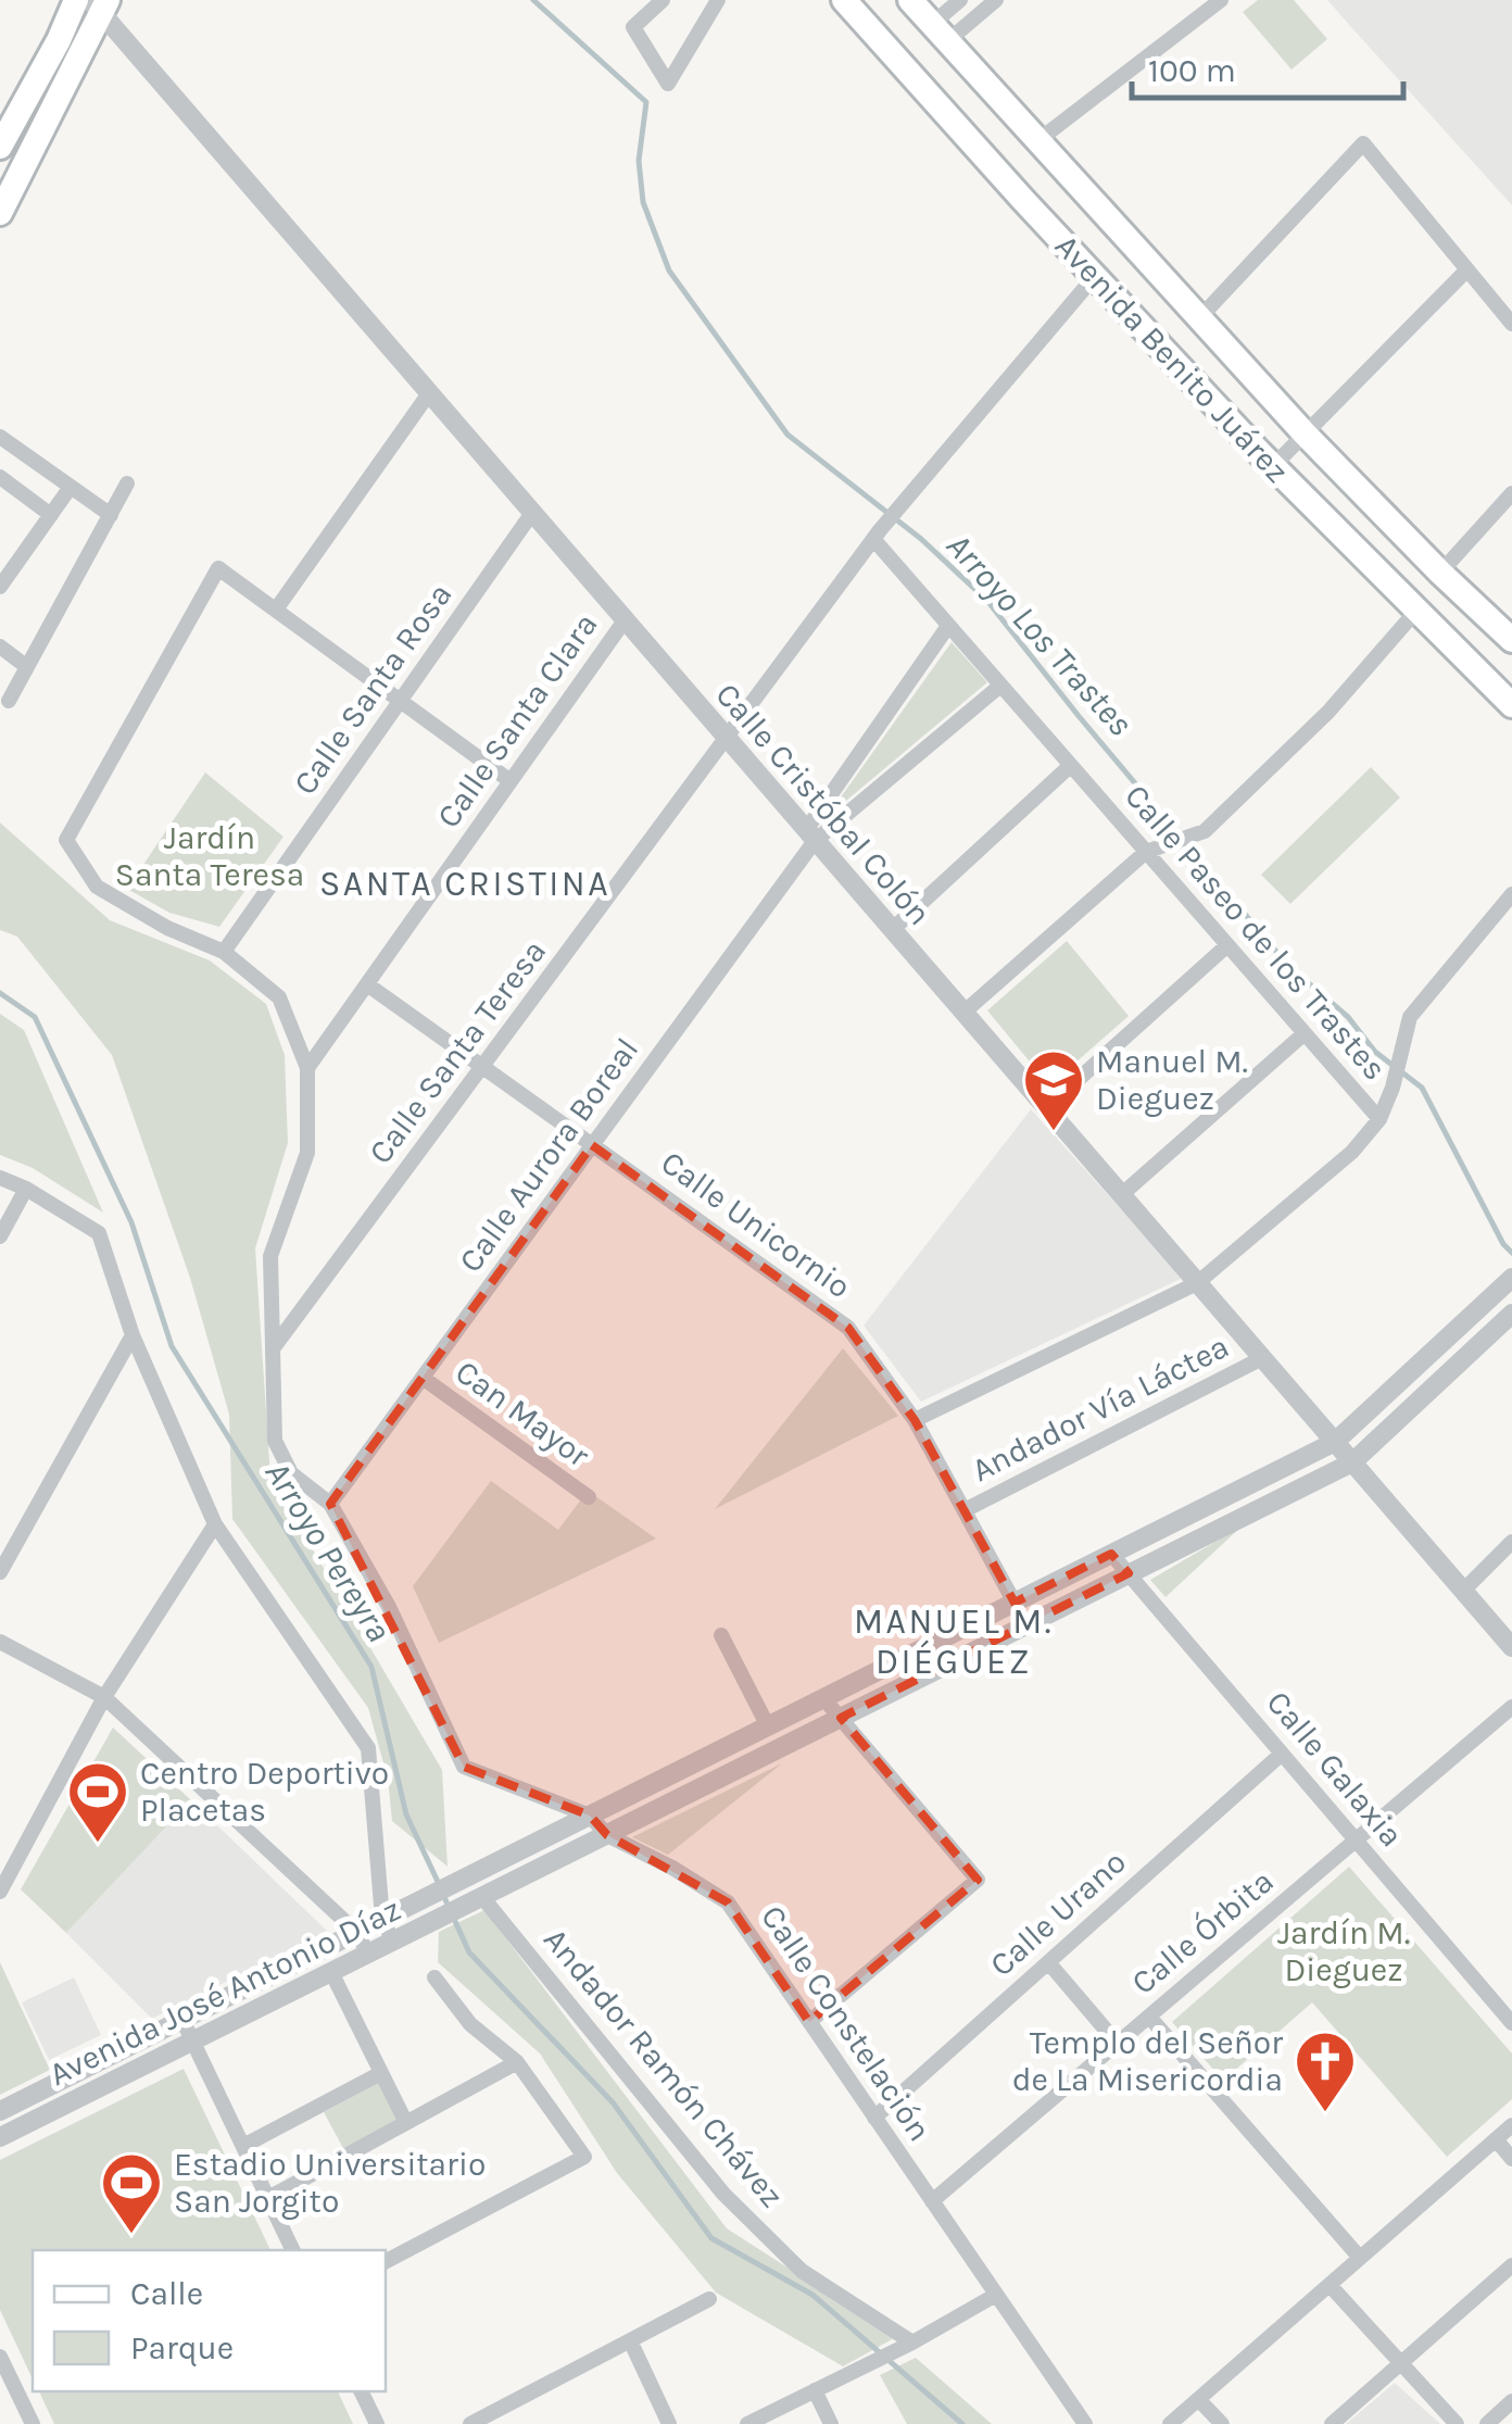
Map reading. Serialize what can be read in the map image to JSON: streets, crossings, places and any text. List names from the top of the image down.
{
  "streets": {
    "main road": ["Avenida Benito Juárez"],
    "street": [
      "Calle Santa Rosa",
      "Calle Santa Clara",
      "Calle Cristóbal Colón",
      "Calle Paseo de los Trastes",
      "Calle Santa Teresa",
      "Calle Aurora Boreal",
      "Calle Unicornio",
      "Andador Vía Láctea",
      "Can Mayor",
      "Calle Galaxia",
      "Calle Urano",
      "Calle Órbita",
      "Avenida José Antonio Díaz",
      "Calle Constelación",
      "Andador Ramón Chávez"
    ]
  },
  "crossings": [
    ["Avenida Benito Juárez", "Calle Santa Teresa"],
    ["Calle Santa Rosa", "Calle Cristóbal Colón"],
    ["Calle Santa Clara", "Calle Cristóbal Colón"],
    ["Calle Santa Clara", "Calle Unicornio"],
    ["Calle Cristóbal Colón", "Calle Santa Teresa"],
    ["Calle Cristóbal Colón", "Calle Aurora Boreal"],
    ["Calle Cristóbal Colón", "Andador Vía Láctea"],
    ["Calle Cristóbal Colón", "Avenida José Antonio Díaz"],
    ["Calle Paseo de los Trastes", "Calle Santa Teresa"],
    ["Calle Paseo de los Trastes", "Calle Aurora Boreal"],
    ["Calle Santa Teresa", "Calle Unicornio"],
    ["Calle Aurora Boreal", "Calle Unicornio"],
    ["Calle Aurora Boreal", "Can Mayor"],
    ["Calle Unicornio", "Andador Vía Láctea"],
    ["Calle Unicornio", "Avenida José Antonio Díaz"],
    ["Calle Galaxia", "Calle Urano"],
    ["Calle Galaxia", "Calle Órbita"],
    ["Calle Galaxia", "Avenida José Antonio Díaz"],
    ["Calle Urano", "Calle Constelación"],
    ["Calle Órbita", "Calle Constelación"],
    ["Avenida José Antonio Díaz", "Calle Constelación"],
    ["Avenida José Antonio Díaz", "Andador Ramón Chávez"]
  ],
  "districts": ["SANTA CRISTINA", "MANUEL M. DIÉGUEZ"],
  "water": ["Arroyo Los Trastes", "Arroyo Pereyra"],
  "parks": ["Jardín Santa Teresa", "Jardín M. Dieguez"],
  "places": {
    "school or university": ["Manuel M. Dieguez"],
    "sports": ["Centro Deportivo Placetas", "Estadio Universitario San Jorgito"],
    "church": ["Templo del Señor de La Misericordia"]
  },
  "legend": ["Calle", "Parque"],
  "scale_bar": "100 m"
}
